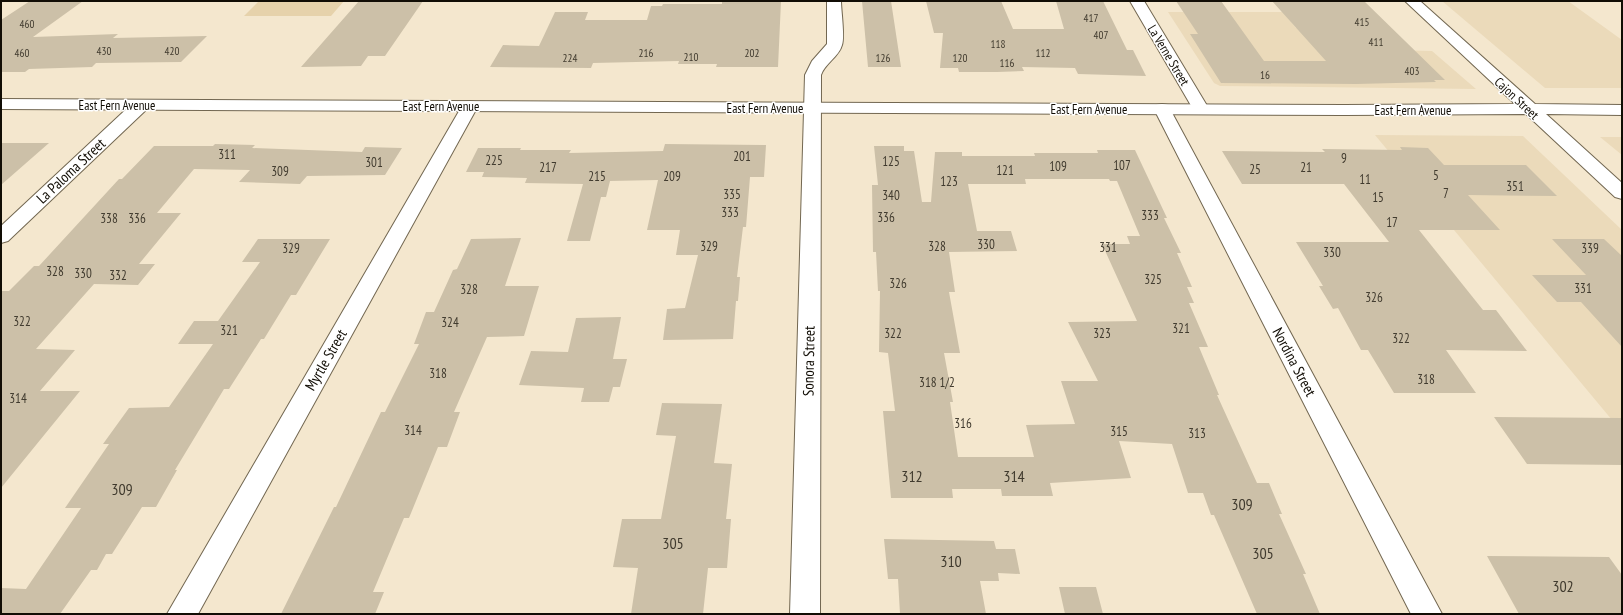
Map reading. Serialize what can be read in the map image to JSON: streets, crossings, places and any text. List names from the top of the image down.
{
  "streets": {
    "street": [
      "La Verne Street",
      "Cajon Street",
      "East Fern Avenue",
      "La Paloma Street",
      "Myrtle Street",
      "Sonora Street",
      "Nordina Street"
    ]
  },
  "crossings": [
    ["La Verne Street", "East Fern Avenue"],
    ["Cajon Street", "East Fern Avenue"],
    ["East Fern Avenue", "La Paloma Street"],
    ["East Fern Avenue", "Myrtle Street"],
    ["East Fern Avenue", "Sonora Street"],
    ["East Fern Avenue", "Nordina Street"]
  ],
  "house_numbers": [
    "417",
    "415",
    "460",
    "407",
    "411",
    "118",
    "430",
    "420",
    "460",
    "216",
    "202",
    "112",
    "210",
    "224",
    "126",
    "120",
    "116",
    "403",
    "16",
    "311",
    "201",
    "9",
    "225",
    "125",
    "301",
    "107",
    "109",
    "217",
    "21",
    "25",
    "121",
    "309",
    "5",
    "215",
    "209",
    "11",
    "123",
    "351",
    "7",
    "335",
    "340",
    "15",
    "333",
    "333",
    "336",
    "338",
    "336",
    "17",
    "330",
    "329",
    "328",
    "331",
    "329",
    "339",
    "330",
    "328",
    "330",
    "332",
    "325",
    "326",
    "331",
    "328",
    "326",
    "322",
    "324",
    "321",
    "321",
    "322",
    "323",
    "322",
    "318",
    "318",
    "318 1/2",
    "314",
    "316",
    "314",
    "315",
    "313",
    "312",
    "314",
    "309",
    "309",
    "305",
    "305",
    "310",
    "302"
  ]
}
